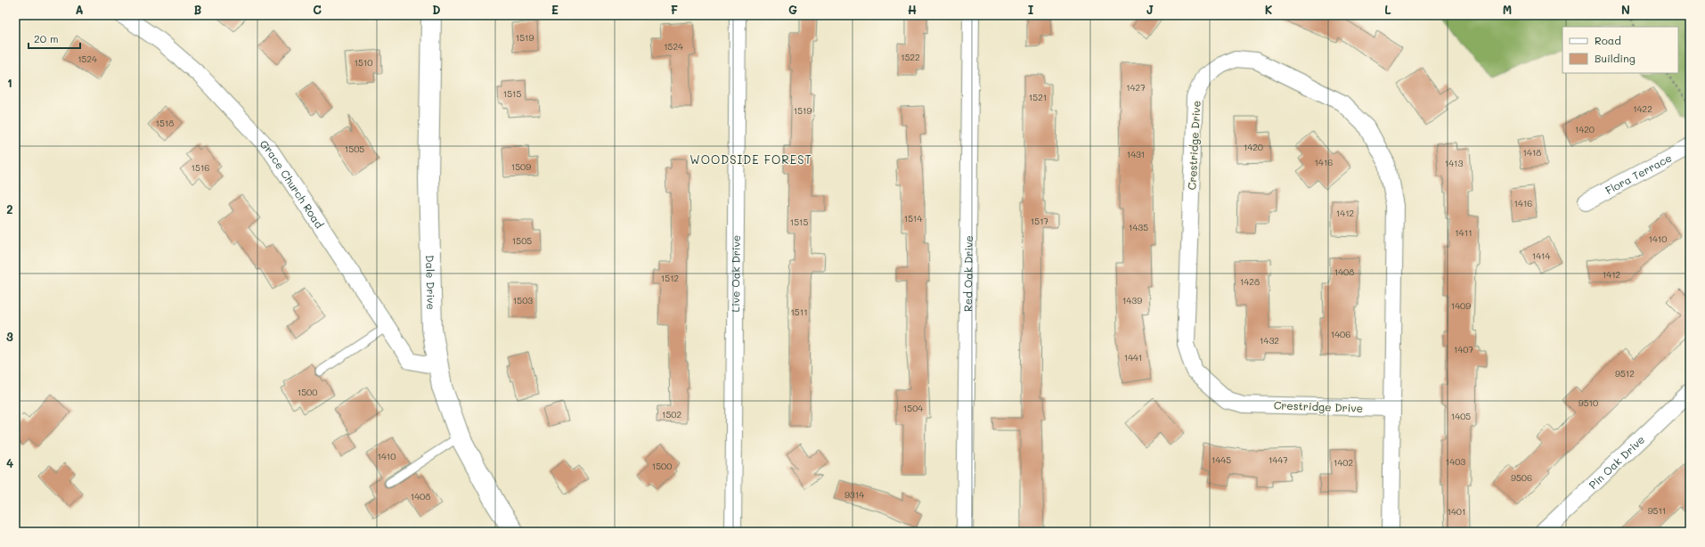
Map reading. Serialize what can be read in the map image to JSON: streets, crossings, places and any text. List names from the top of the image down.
{
  "streets": {
    "street": [
      "Crestridge Drive",
      "Flora Terrace",
      "Grace Church Road",
      "Live Oak Drive",
      "Red Oak Drive",
      "Dale Drive",
      "Pin Oak Drive"
    ]
  },
  "crossings": [
    ["Grace Church Road", "Dale Drive"]
  ],
  "districts": ["WOODSIDE FOREST"],
  "house_numbers": [
    "1519",
    "1524",
    "1522",
    "1524",
    "1510",
    "1427",
    "1515",
    "1521",
    "1422",
    "1519",
    "1518",
    "1420",
    "1420",
    "1505",
    "1418",
    "1431",
    "1416",
    "1413",
    "1509",
    "1516",
    "1416",
    "1412",
    "1514",
    "1517",
    "1515",
    "1435",
    "1411",
    "1410",
    "1505",
    "1414",
    "1408",
    "1412",
    "1512",
    "1428",
    "1503",
    "1439",
    "1409",
    "1511",
    "1406",
    "1432",
    "1407",
    "1441",
    "9512",
    "1500",
    "9510",
    "1504",
    "1502",
    "1405",
    "1410",
    "1445",
    "1447",
    "1403",
    "1402",
    "1500",
    "9506",
    "9314",
    "1408",
    "9511",
    "1401"
  ],
  "legend": ["Road", "Building"],
  "scale_bar": "20 m",
  "grid": {
    "columns": [
      "A",
      "B",
      "C",
      "D",
      "E",
      "F",
      "G",
      "H",
      "I",
      "J",
      "K",
      "L",
      "M",
      "N"
    ],
    "rows": [
      "1",
      "2",
      "3",
      "4"
    ]
  }
}
